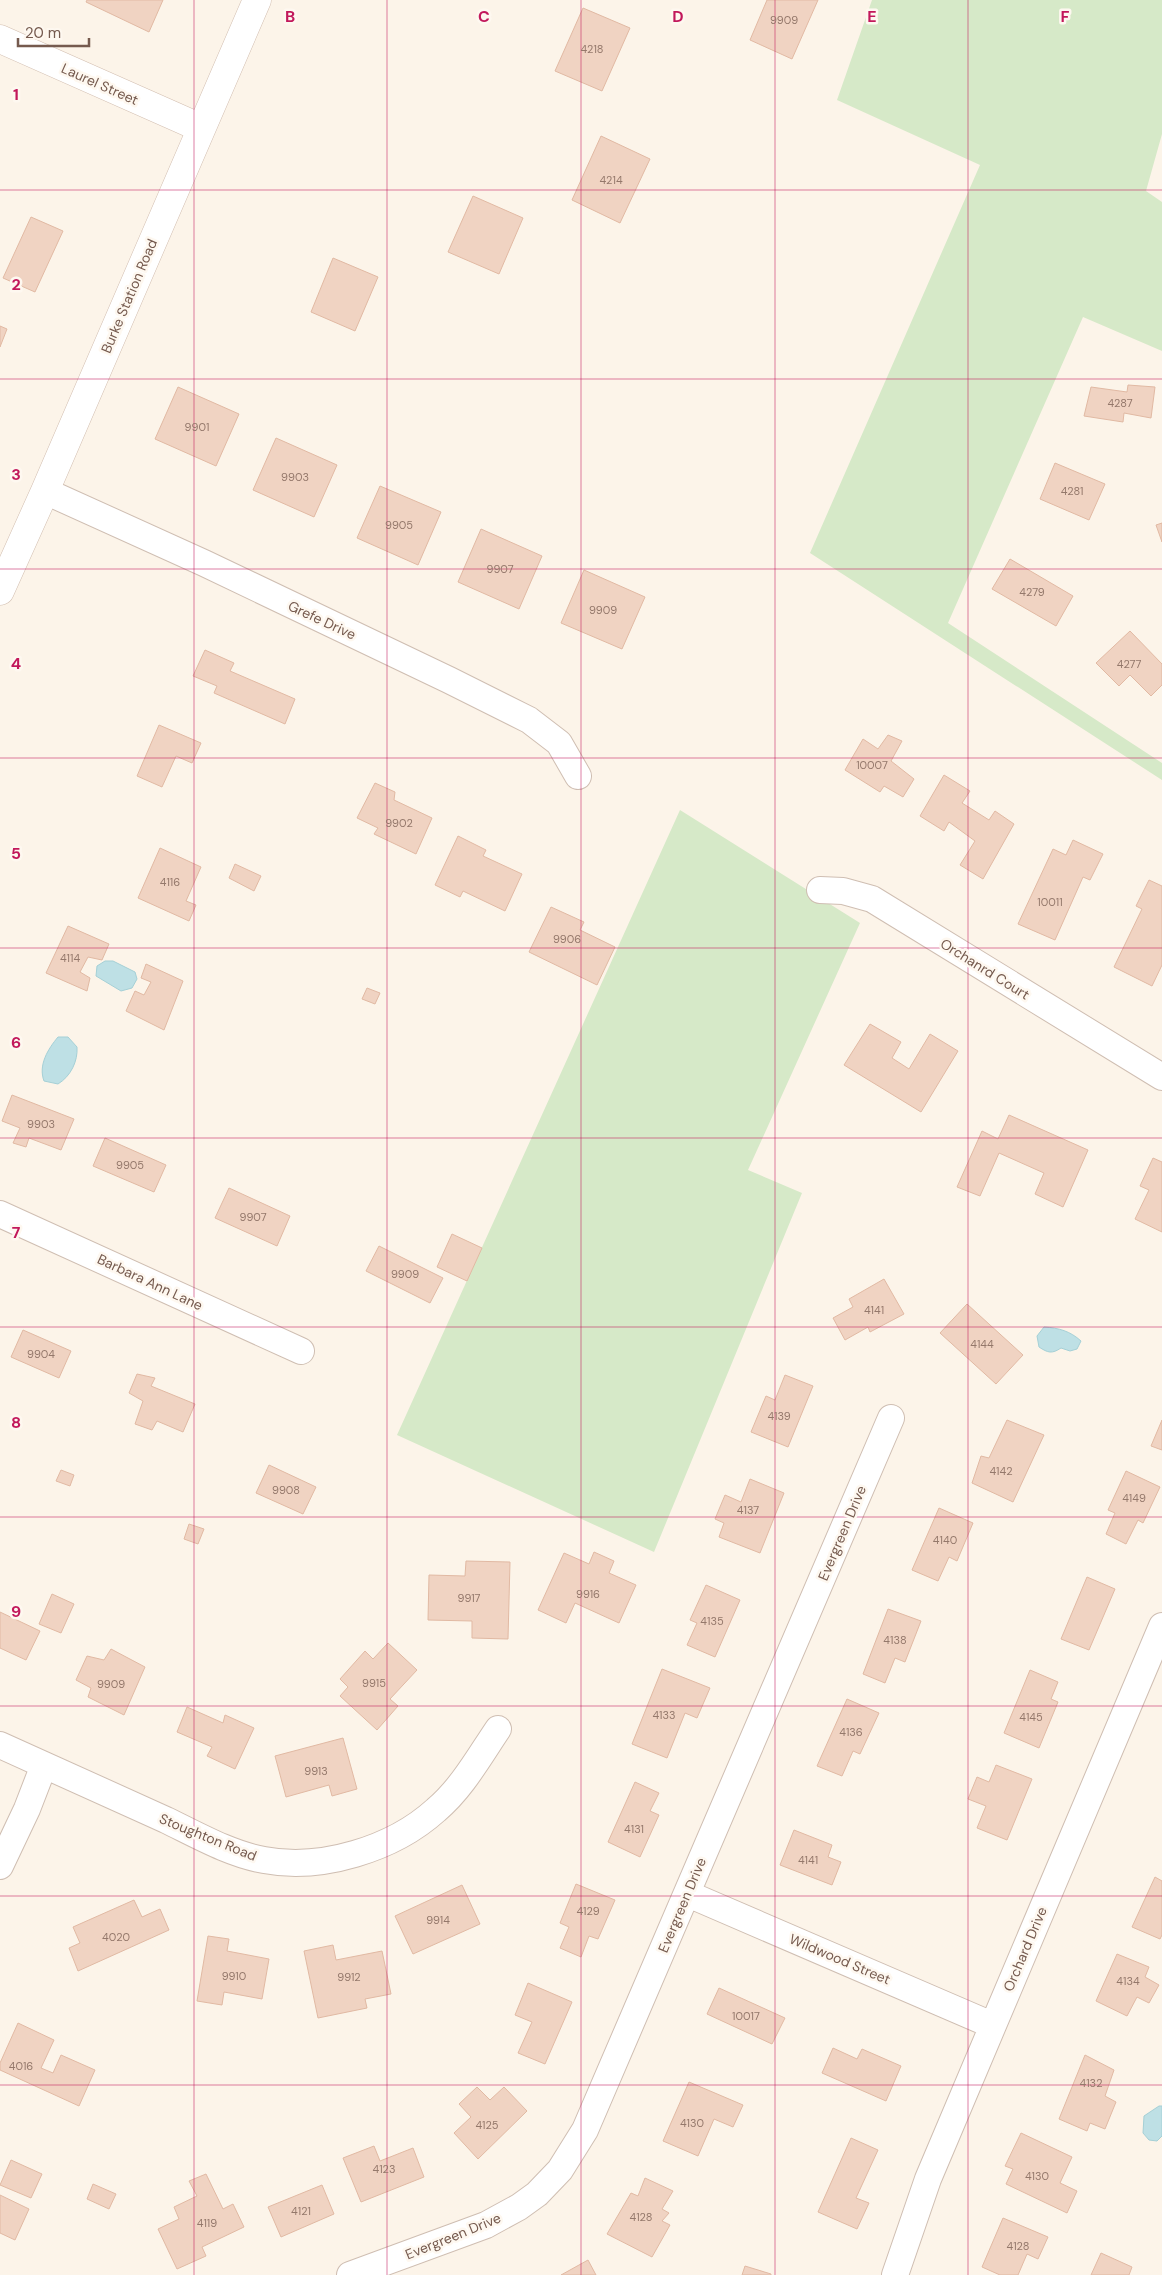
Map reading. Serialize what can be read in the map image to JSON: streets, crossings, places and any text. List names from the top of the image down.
{
  "streets": {
    "street": [
      "Laurel Street",
      "Burke Station Road",
      "Grefe Drive",
      "Orchanrd Court",
      "Barbara Ann Lane",
      "Evergreen Drive",
      "Stoughton Road",
      "Orchard Drive",
      "Wildwood Street"
    ]
  },
  "crossings": [
    ["Laurel Street", "Burke Station Road"],
    ["Burke Station Road", "Grefe Drive"],
    ["Evergreen Drive", "Wildwood Street"],
    ["Orchard Drive", "Wildwood Street"]
  ],
  "house_numbers": [
    "9909",
    "4218",
    "4214",
    "4287",
    "9901",
    "9903",
    "4281",
    "9905",
    "9907",
    "4279",
    "9909",
    "4277",
    "10007",
    "9902",
    "4116",
    "10011",
    "9906",
    "4114",
    "9903",
    "9905",
    "9907",
    "9909",
    "4141",
    "4144",
    "9904",
    "4139",
    "4142",
    "9908",
    "4149",
    "4137",
    "4140",
    "9916",
    "9917",
    "4135",
    "4138",
    "9915",
    "9909",
    "4133",
    "4145",
    "4136",
    "9913",
    "4131",
    "4141",
    "4129",
    "9914",
    "4020",
    "9910",
    "9912",
    "4134",
    "10017",
    "4016",
    "4132",
    "4130",
    "4125",
    "4123",
    "4130",
    "4121",
    "4128",
    "4119",
    "4128"
  ],
  "scale_bar": "20 m",
  "grid": {
    "columns": [
      "B",
      "C",
      "D",
      "E",
      "F"
    ],
    "rows": [
      "1",
      "2",
      "3",
      "4",
      "5",
      "6",
      "7",
      "8",
      "9"
    ]
  }
}
